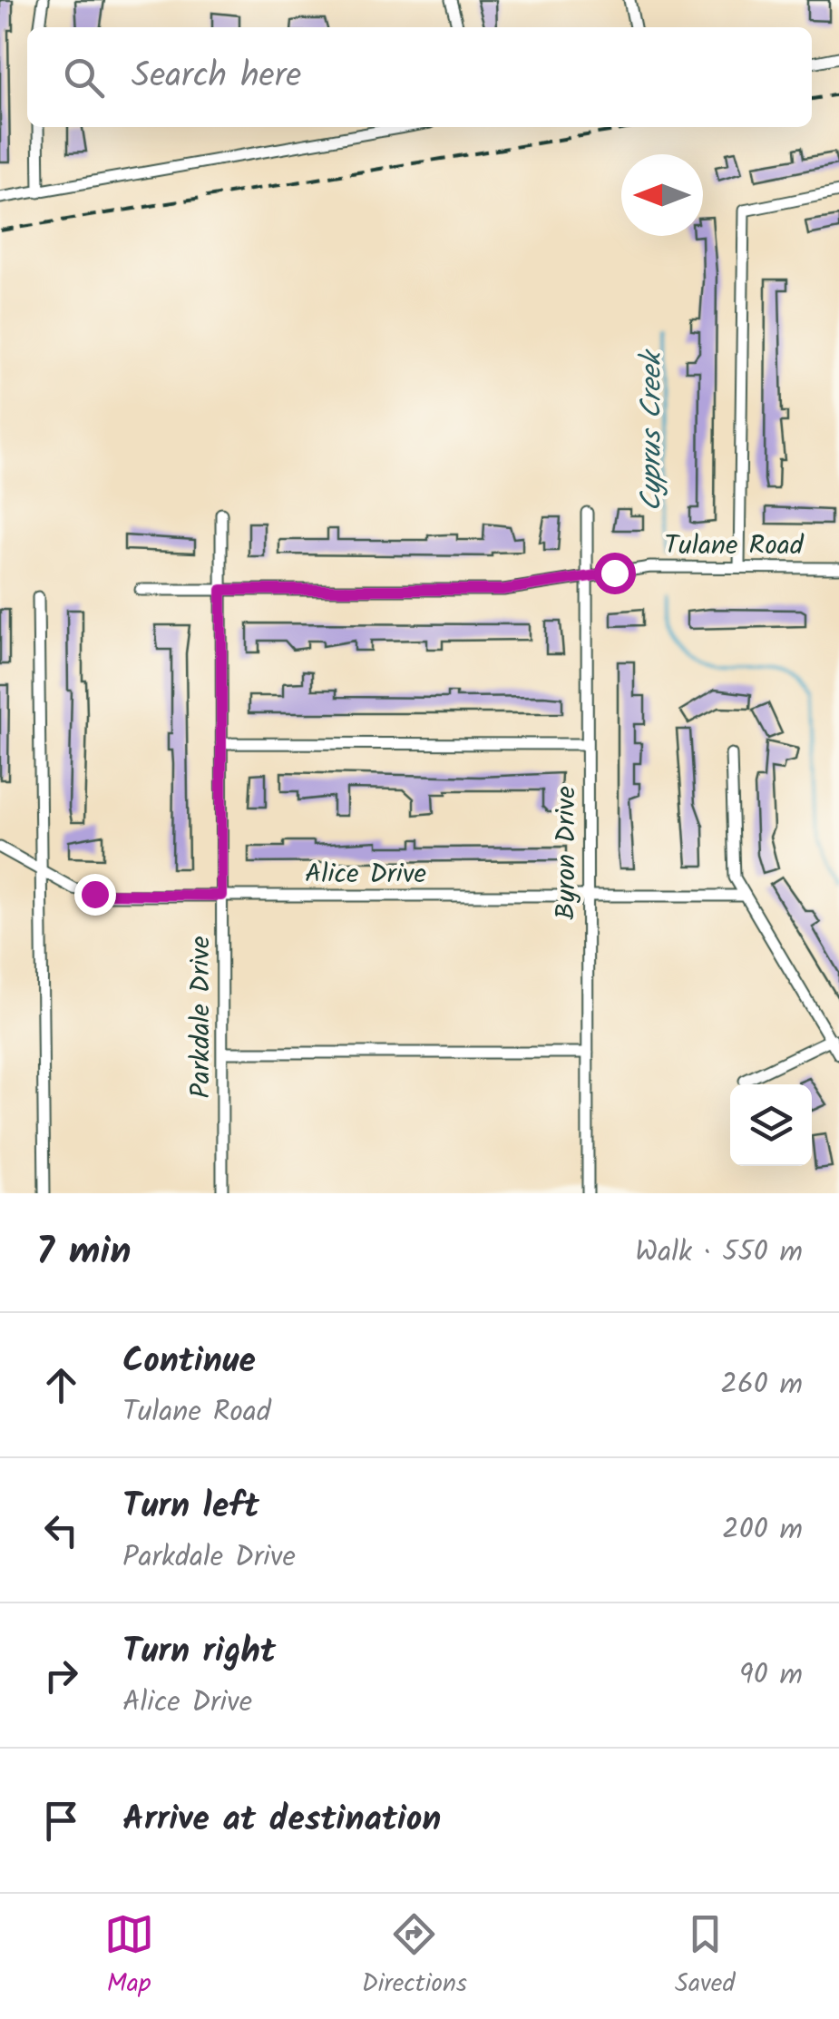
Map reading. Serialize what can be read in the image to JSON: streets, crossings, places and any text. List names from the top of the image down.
{
  "streets": {
    "street": [
      "Tulane Road",
      "Byron Drive",
      "Alice Drive",
      "Parkdale Drive"
    ]
  },
  "crossings": [
    ["Tulane Road", "Byron Drive"],
    ["Tulane Road", "Parkdale Drive"],
    ["Byron Drive", "Alice Drive"],
    ["Alice Drive", "Parkdale Drive"]
  ],
  "water": ["Cyprus Creek"],
  "north": "left",
  "page": {
    "search": "Search here",
    "heading": ["7 min", "Walk · 550 m"],
    "list": [
      ["Continue", "Tulane Road", "260 m"],
      ["Turn left", "Parkdale Drive", "200 m"],
      ["Turn right", "Alice Drive", "90 m"],
      "Arrive at destination"
    ],
    "nav": ["Map", "Directions", "Saved"]
  }
}
